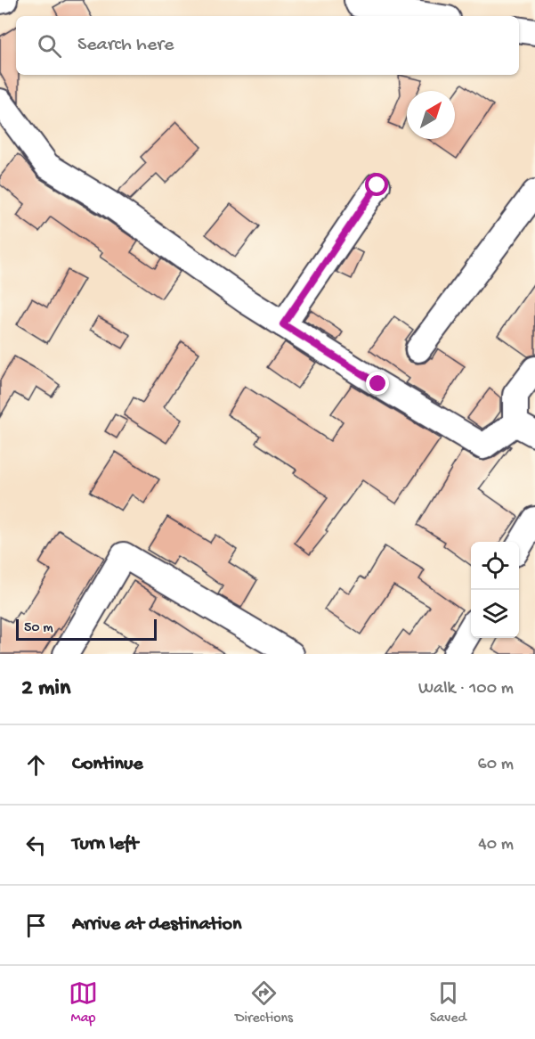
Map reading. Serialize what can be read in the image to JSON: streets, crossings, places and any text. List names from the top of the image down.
{
  "scale_bar": "50 m",
  "north": "top right",
  "page": {
    "search": "Search here",
    "scale": "50 m",
    "heading": ["2 min", "Walk · 100 m"],
    "list": [
      ["Continue", "60 m"],
      ["Turn left", "40 m"],
      "Arrive at destination"
    ],
    "nav": ["Map", "Directions", "Saved"]
  }
}
